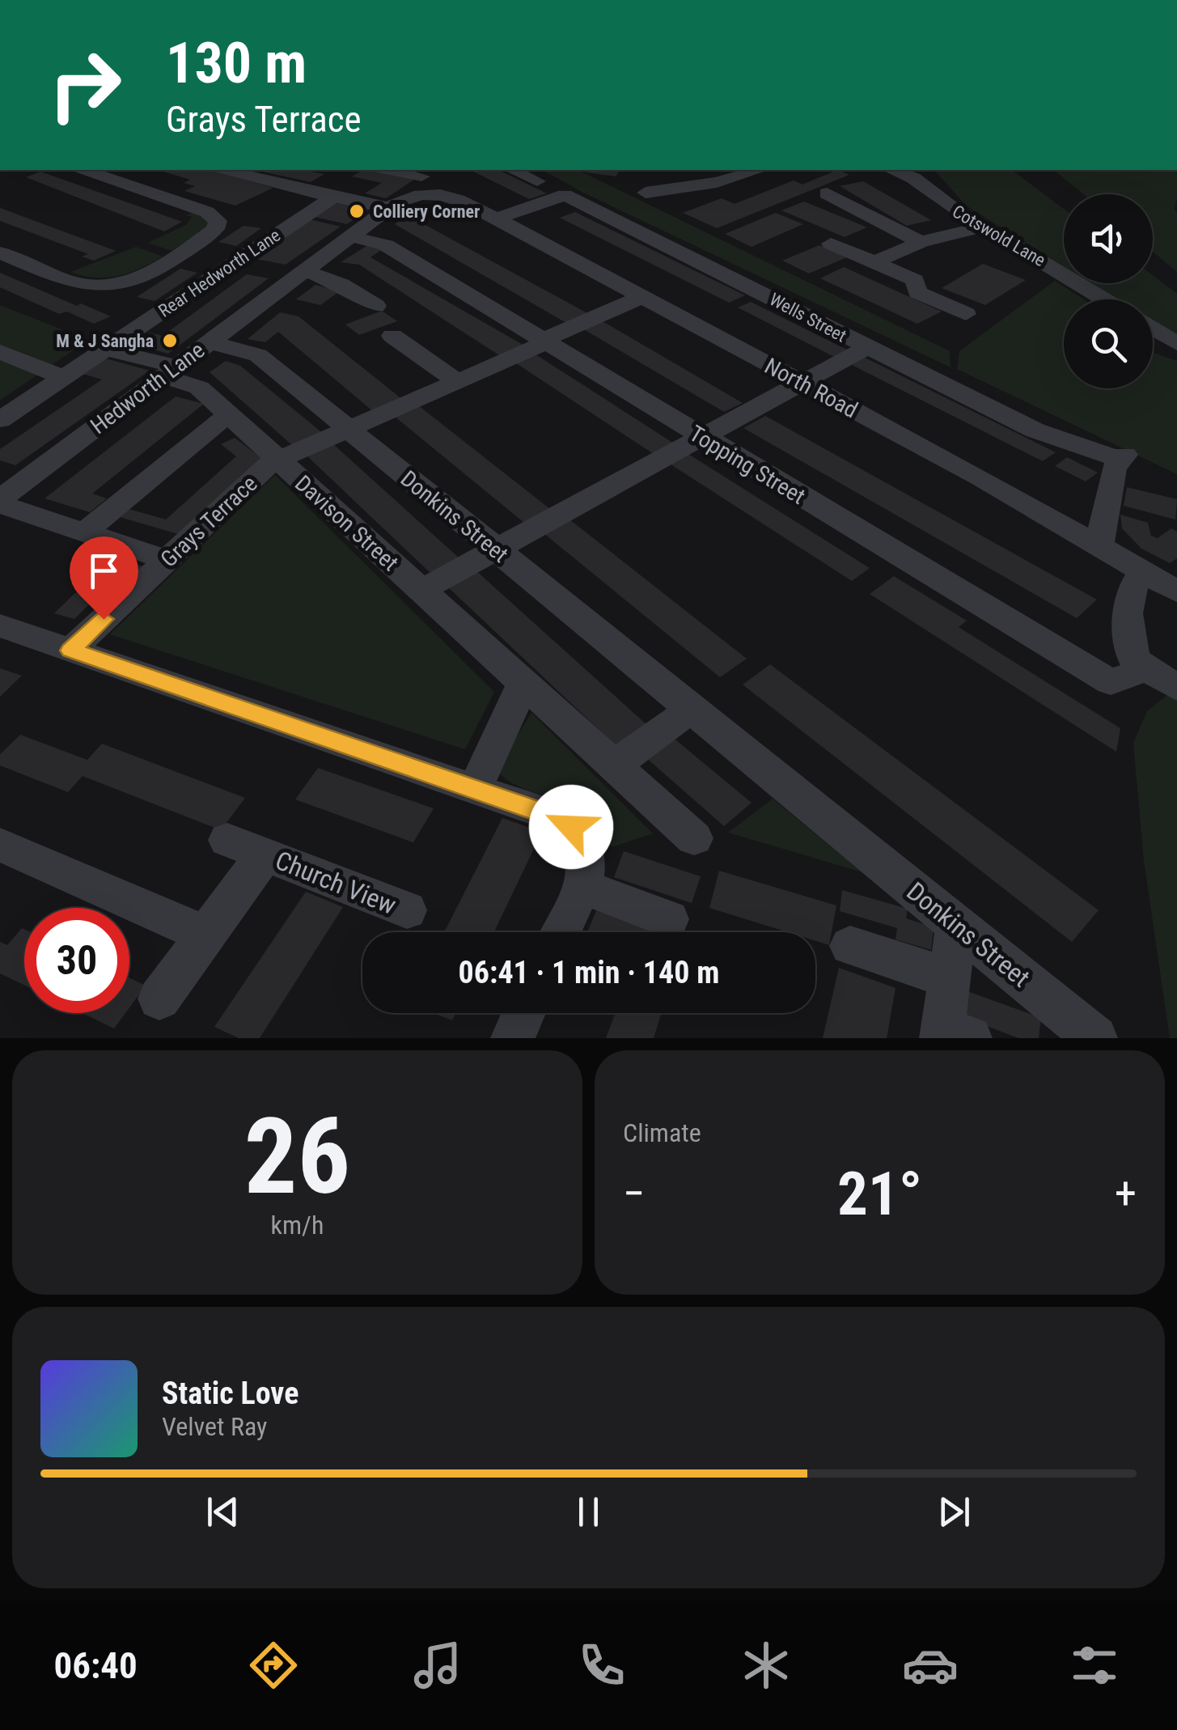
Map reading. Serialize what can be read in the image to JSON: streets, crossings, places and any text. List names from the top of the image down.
{
  "streets": {
    "street": [
      "Cotswold Lane",
      "Rear Hedworth Lane",
      "Wells Street",
      "Hedworth Lane",
      "North Road",
      "Topping Street",
      "Donkins Street",
      "Grays Terrace",
      "Davison Street",
      "Church View"
    ]
  },
  "crossings": [
    ["Wells Street", "North Road"],
    ["Hedworth Lane", "North Road"],
    ["Hedworth Lane", "Topping Street"],
    ["Hedworth Lane", "Donkins Street"],
    ["Hedworth Lane", "Davison Street"],
    ["Topping Street", "Grays Terrace"],
    ["Donkins Street", "Grays Terrace"],
    ["Grays Terrace", "Davison Street"]
  ],
  "places": ["Colliery Corner", "M & J Sangha"],
  "page": {
    "turn": ["130 m", "Grays Terrace"],
    "limit": "30",
    "trip": "06:41 · 1 min · 140 m",
    "tile": [
      ["26", "km/h"],
      "Climate"
    ],
    "heat": ["−", "21°", "+"],
    "song": ["Static Love", "Velvet Ray"],
    "tabs": "06:40"
  }
}
